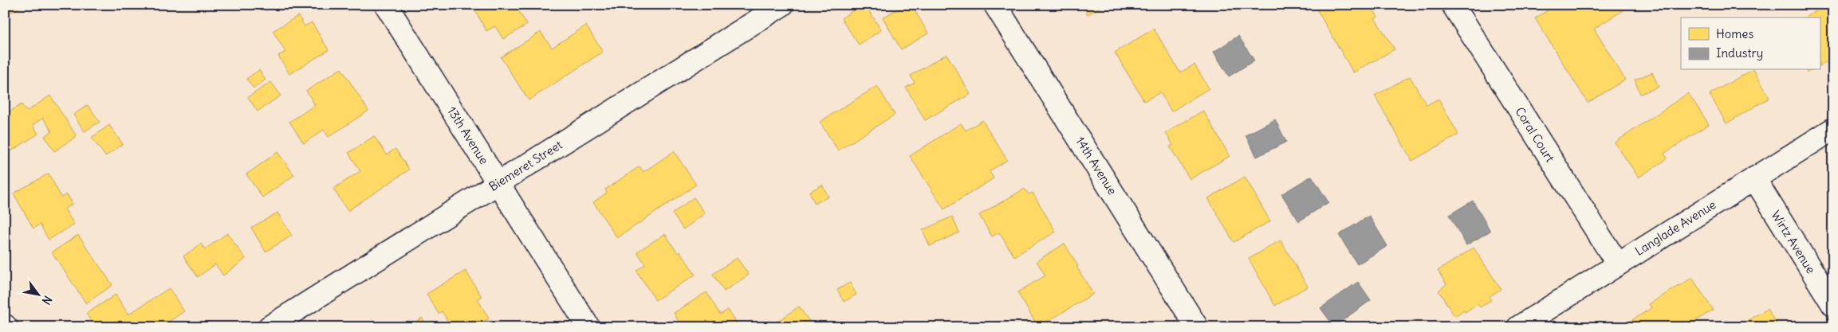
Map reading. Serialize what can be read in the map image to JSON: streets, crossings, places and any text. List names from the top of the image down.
{
  "streets": {
    "street": [
      "Coral Court",
      "13th Avenue",
      "Biemeret Street",
      "14th Avenue",
      "Langlade Avenue",
      "Wirtz Avenue"
    ]
  },
  "crossings": [
    ["Coral Court", "Langlade Avenue"],
    ["13th Avenue", "Biemeret Street"],
    ["Langlade Avenue", "Wirtz Avenue"]
  ],
  "legend": ["Homes", "Industry"],
  "north": "bottom right"
}
